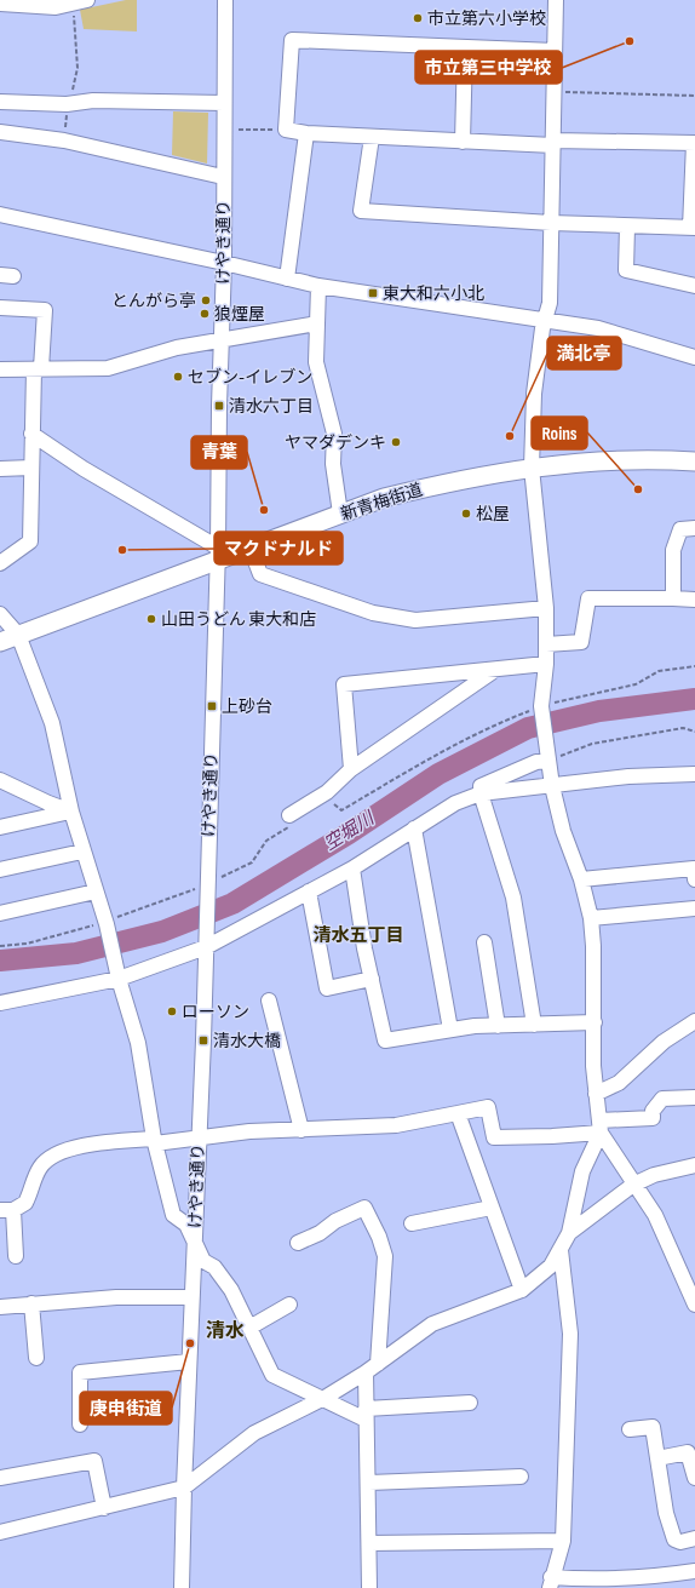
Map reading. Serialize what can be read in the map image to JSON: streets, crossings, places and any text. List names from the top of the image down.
{
  "streets": {
    "main road": ["新青梅街道"],
    "street": ["けやき通り"]
  },
  "crossings": [
    ["けやき通り", "新青梅街道"]
  ],
  "districts": ["清水五丁目", "清水"],
  "water": ["空堀川"],
  "places": {
    "other": [
      "市立第六小学校",
      "市立第三中学校",
      "とんがら亭",
      "狼煙屋",
      "セブン-イレブン",
      "満北亭",
      "ヤマダデンキ",
      "Roins",
      "青葉",
      "松屋",
      "マクドナルド",
      "山田うどん 東大和店",
      "ローソン",
      "庚申街道"
    ],
    "transit": [
      "東大和六小北",
      "清水六丁目",
      "上砂台",
      "清水大橋"
    ]
  }
}
